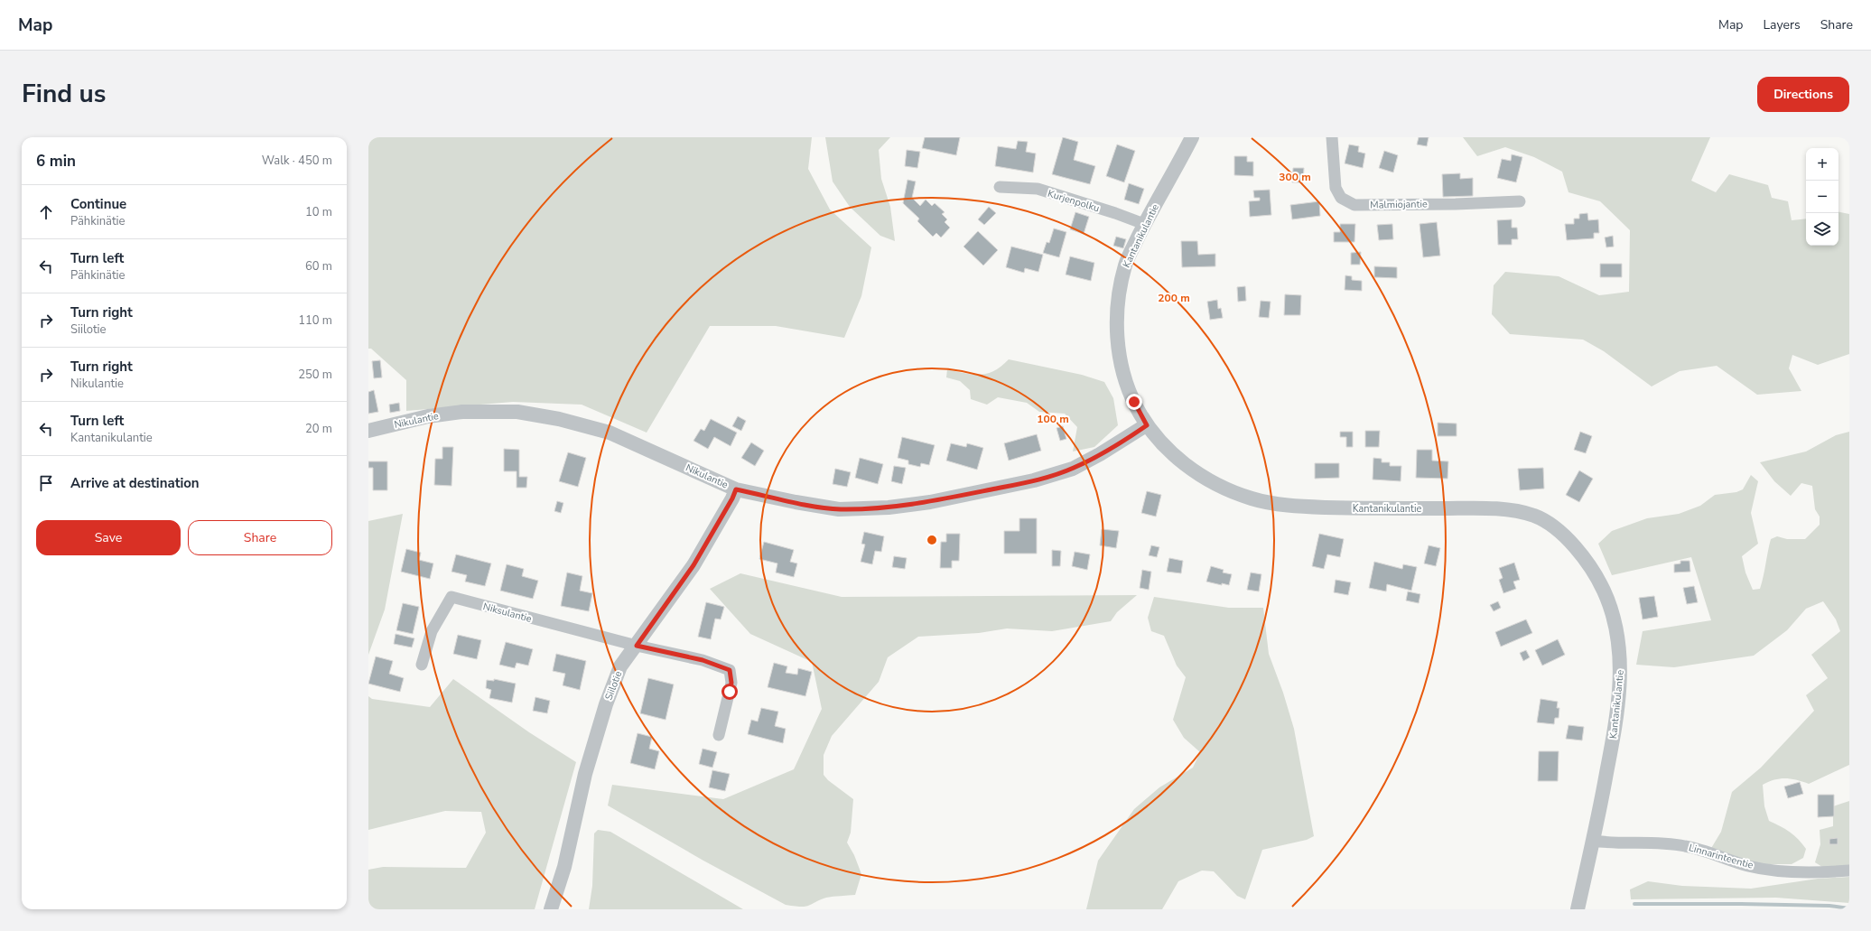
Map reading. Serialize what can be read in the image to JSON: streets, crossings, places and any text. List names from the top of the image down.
{
  "streets": {
    "street": [
      "Kurjenpolku",
      "Malmiojantie",
      "Kantanikulantie",
      "Nikulantie",
      "Niksulantie",
      "Siilotie",
      "Linnarinteentie"
    ]
  },
  "crossings": [
    ["Kurjenpolku", "Kantanikulantie"],
    ["Kantanikulantie", "Nikulantie"],
    ["Kantanikulantie", "Linnarinteentie"],
    ["Nikulantie", "Siilotie"],
    ["Niksulantie", "Siilotie"]
  ],
  "page": {
    "header": "Map",
    "nav": ["Map", "Layers", "Share"],
    "title": "Find us",
    "buttons": [
      "Directions",
      ["Save", "Share"]
    ],
    "heading": ["6 min", "Walk · 450 m"],
    "map_buttons": ["+", "−"],
    "list": [
      ["Continue", "Pähkinätie", "10 m"],
      ["Turn left", "Pähkinätie", "60 m"],
      ["Turn right", "Siilotie", "110 m"],
      ["Turn right", "Nikulantie", "250 m"],
      ["Turn left", "Kantanikulantie", "20 m"],
      "Arrive at destination"
    ]
  },
  "rings": ["300 m", "200 m", "100 m"]
}
